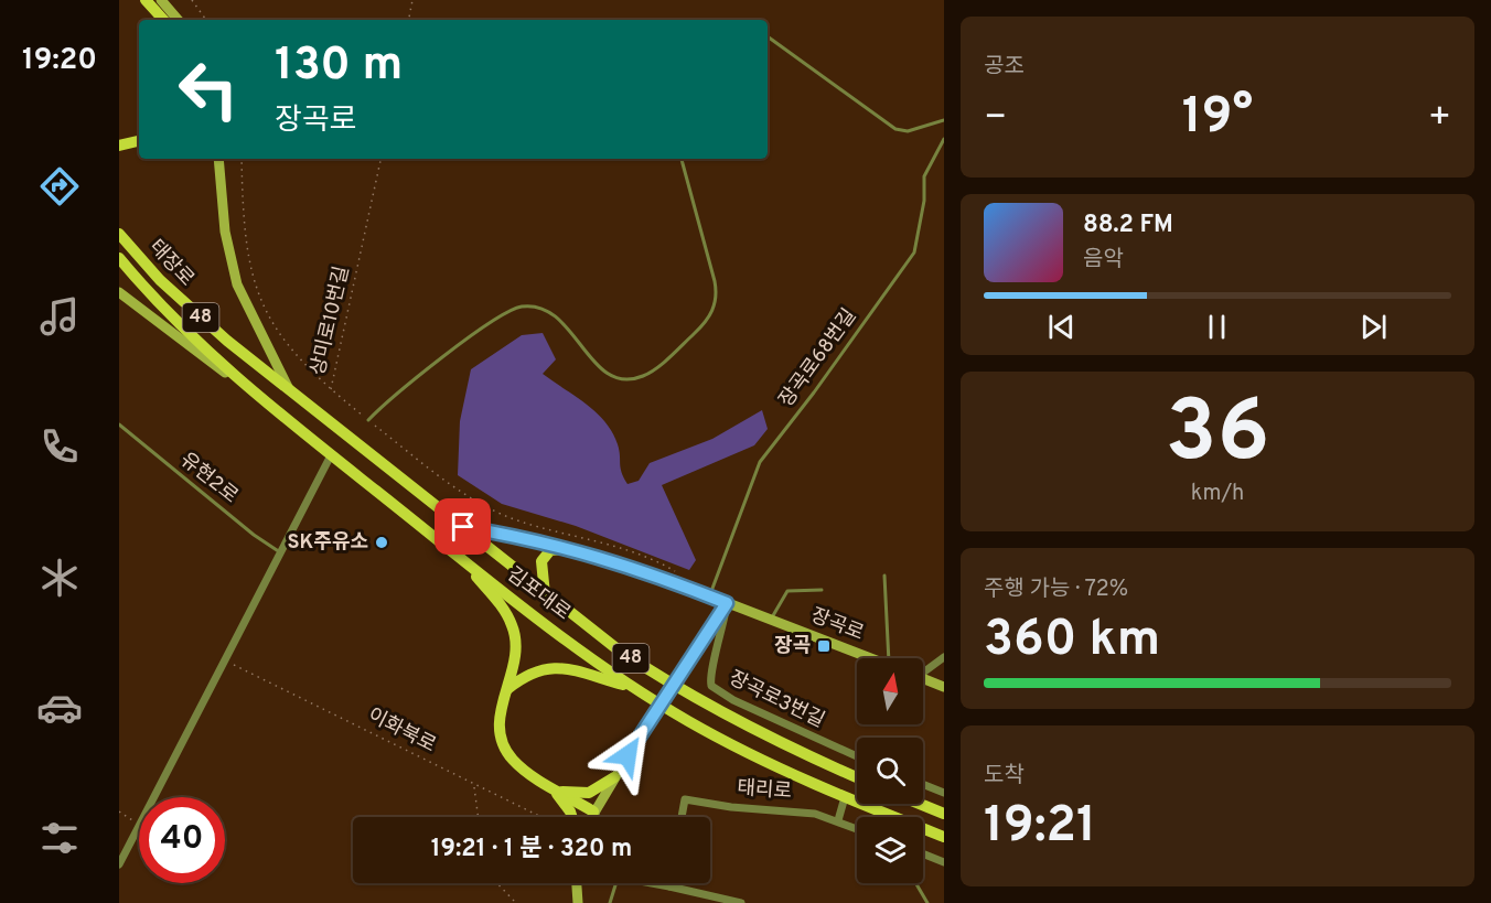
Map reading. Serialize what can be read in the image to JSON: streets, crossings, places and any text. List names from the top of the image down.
{
  "streets": {
    "main road": ["태장로", "48", "김포대로"],
    "street": ["장곡로", "장곡로3번길", "태리로"],
    "lane": ["장곡로68번길", "유현2로"],
    "path": ["상미로10번길", "이화북로"]
  },
  "crossings": [
    ["태장로", "김포대로"],
    ["장곡로68번길", "장곡로"],
    ["장곡로", "장곡로3번길"]
  ],
  "places": {
    "other": ["SK주유소"],
    "transit": ["장곡"]
  },
  "north": "top",
  "page": {
    "tabs": "19:20",
    "tile": [
      "공조",
      ["36", "km/h"],
      ["주행 가능 · 72%", "360 km"],
      ["도착", "19:21"]
    ],
    "turn": ["130 m", "장곡로"],
    "heat": ["−", "19°", "+"],
    "song": ["88.2 FM", "음악"],
    "limit": "40",
    "trip": "19:21 · 1 분 · 320 m"
  }
}
